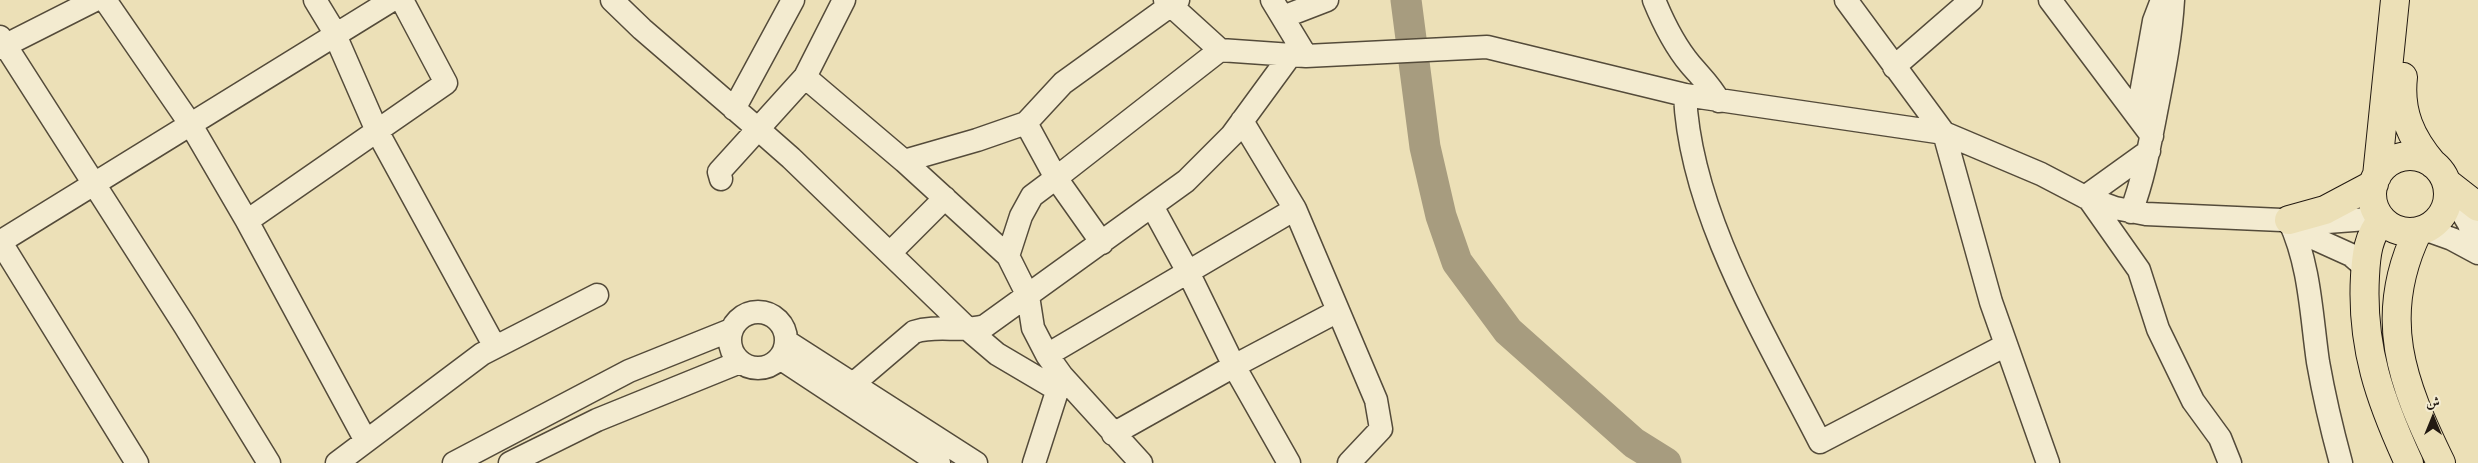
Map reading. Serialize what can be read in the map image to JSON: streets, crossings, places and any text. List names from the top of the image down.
{
  "north": "top"
}
